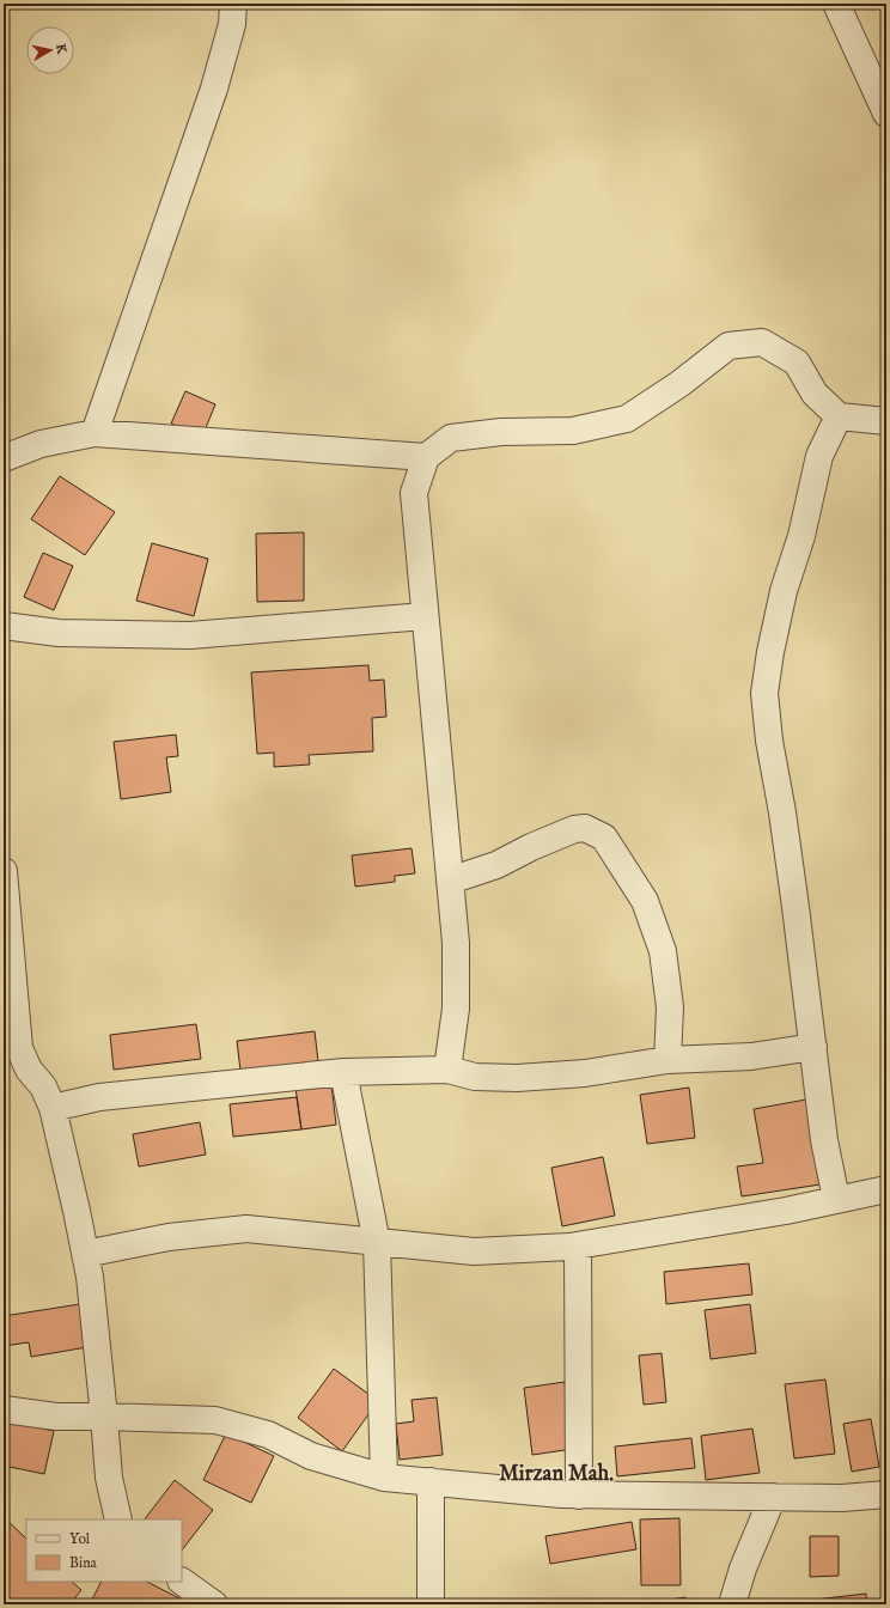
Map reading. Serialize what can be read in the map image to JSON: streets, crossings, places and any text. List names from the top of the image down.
{
  "districts": ["Mirzan Mah."],
  "legend": ["Yol", "Bina"],
  "north": "right"
}
